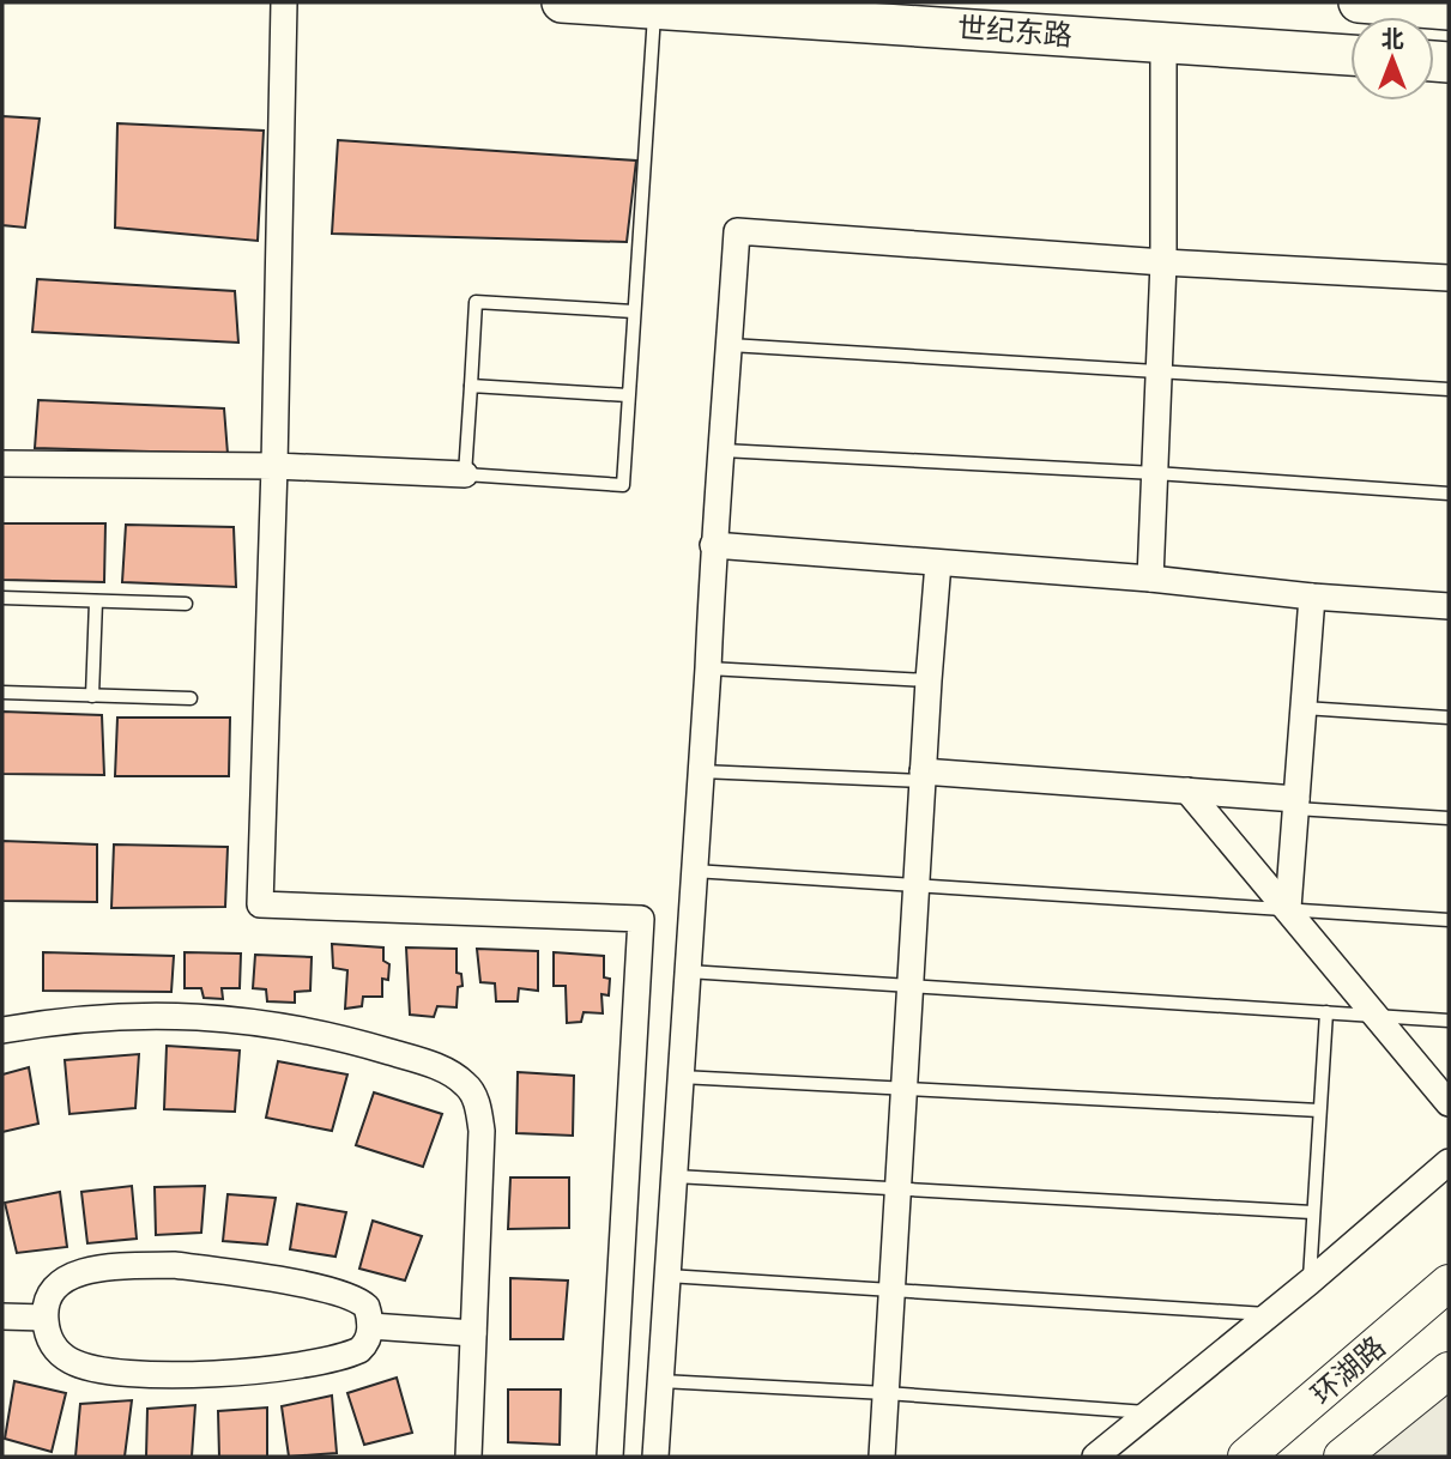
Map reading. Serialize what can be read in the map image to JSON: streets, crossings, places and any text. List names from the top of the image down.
{
  "streets": {
    "main road": ["世纪东路", "环湖路"]
  },
  "north": "top"
}
